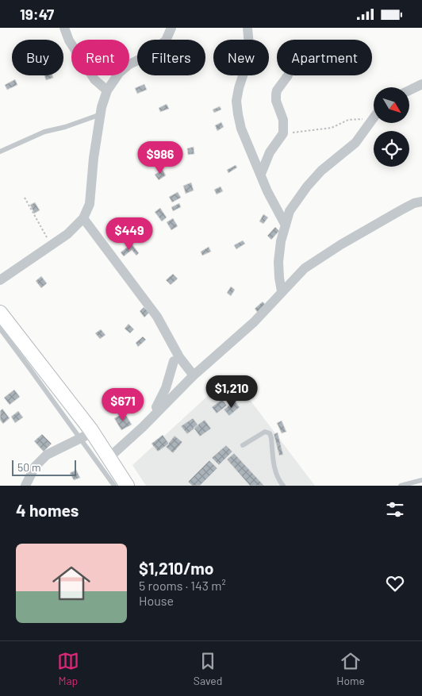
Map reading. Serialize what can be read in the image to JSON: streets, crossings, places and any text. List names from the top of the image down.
{
  "scale_bar": "50 m",
  "north": "bottom right",
  "page": {
    "status": "19:47",
    "chip": [
      "Buy",
      "Rent",
      "Filters",
      "New",
      "Apartment"
    ],
    "price": [
      "$986",
      "$449",
      "$1,210",
      "$671"
    ],
    "scale": "50 m",
    "heading": "4 homes",
    "list": [
      {
        "name": "$1,210/mo",
        "note": "5 rooms · 143 m² · House"
      }
    ],
    "tabs": ["Map", "Saved", "Home"]
  }
}
